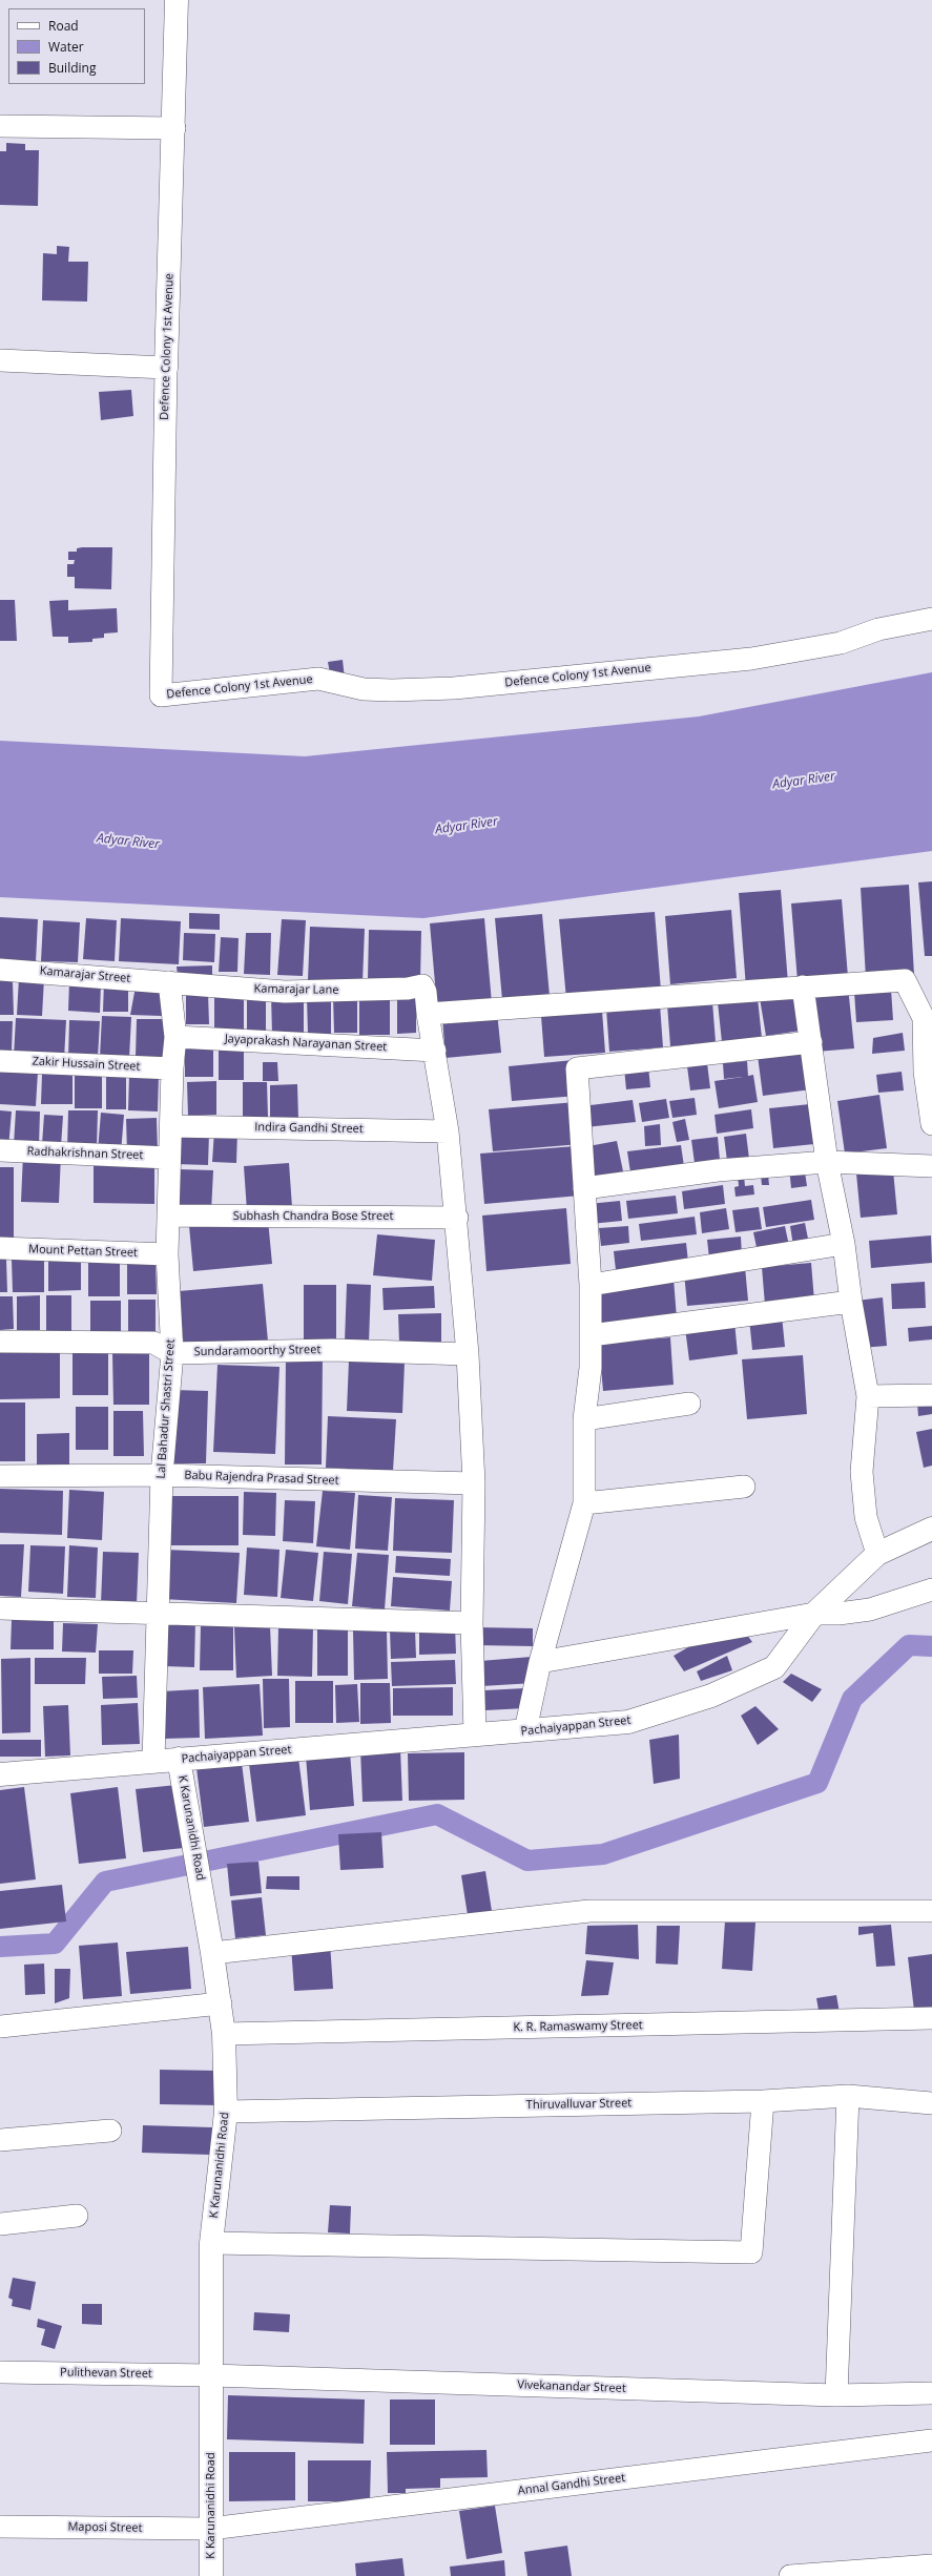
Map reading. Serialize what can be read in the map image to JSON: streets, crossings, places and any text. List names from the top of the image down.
{
  "streets": {
    "street": [
      "Defence Colony 1st Avenue",
      "Kamarajar Street",
      "Kamarajar Lane",
      "Jayaprakash Narayanan Street",
      "Zakir Hussain Street",
      "Indira Gandhi Street",
      "Radhakrishnan Street",
      "Subhash Chandra Bose Street",
      "Mount Pettan Street",
      "Sundaramoorthy Street",
      "Lal Bahadur Shastri Street",
      "Babu Rajendra Prasad Street",
      "Pachaiyappan Street",
      "K Karunanidhi Road",
      "K. R. Ramaswamy Street",
      "Thiruvalluvar Street",
      "Pulithevan Street",
      "Vivekanandar Street",
      "Annal Gandhi Street",
      "Maposi Street"
    ]
  },
  "crossings": [
    ["Kamarajar Street", "Kamarajar Lane"],
    ["Kamarajar Street", "Lal Bahadur Shastri Street"],
    ["Kamarajar Lane", "Lal Bahadur Shastri Street"],
    ["Jayaprakash Narayanan Street", "Lal Bahadur Shastri Street"],
    ["Zakir Hussain Street", "Lal Bahadur Shastri Street"],
    ["Indira Gandhi Street", "Lal Bahadur Shastri Street"],
    ["Radhakrishnan Street", "Lal Bahadur Shastri Street"],
    ["Subhash Chandra Bose Street", "Lal Bahadur Shastri Street"],
    ["Mount Pettan Street", "Lal Bahadur Shastri Street"],
    ["Sundaramoorthy Street", "Lal Bahadur Shastri Street"],
    ["Lal Bahadur Shastri Street", "Babu Rajendra Prasad Street"],
    ["Lal Bahadur Shastri Street", "Pachaiyappan Street"],
    ["Pachaiyappan Street", "K Karunanidhi Road"],
    ["K Karunanidhi Road", "K. R. Ramaswamy Street"],
    ["K Karunanidhi Road", "Thiruvalluvar Street"],
    ["K Karunanidhi Road", "Pulithevan Street"],
    ["K Karunanidhi Road", "Vivekanandar Street"],
    ["K Karunanidhi Road", "Annal Gandhi Street"],
    ["K Karunanidhi Road", "Maposi Street"],
    ["Pulithevan Street", "Vivekanandar Street"],
    ["Annal Gandhi Street", "Maposi Street"]
  ],
  "water": ["Adyar River"],
  "legend": ["Road", "Water", "Building"]
}
